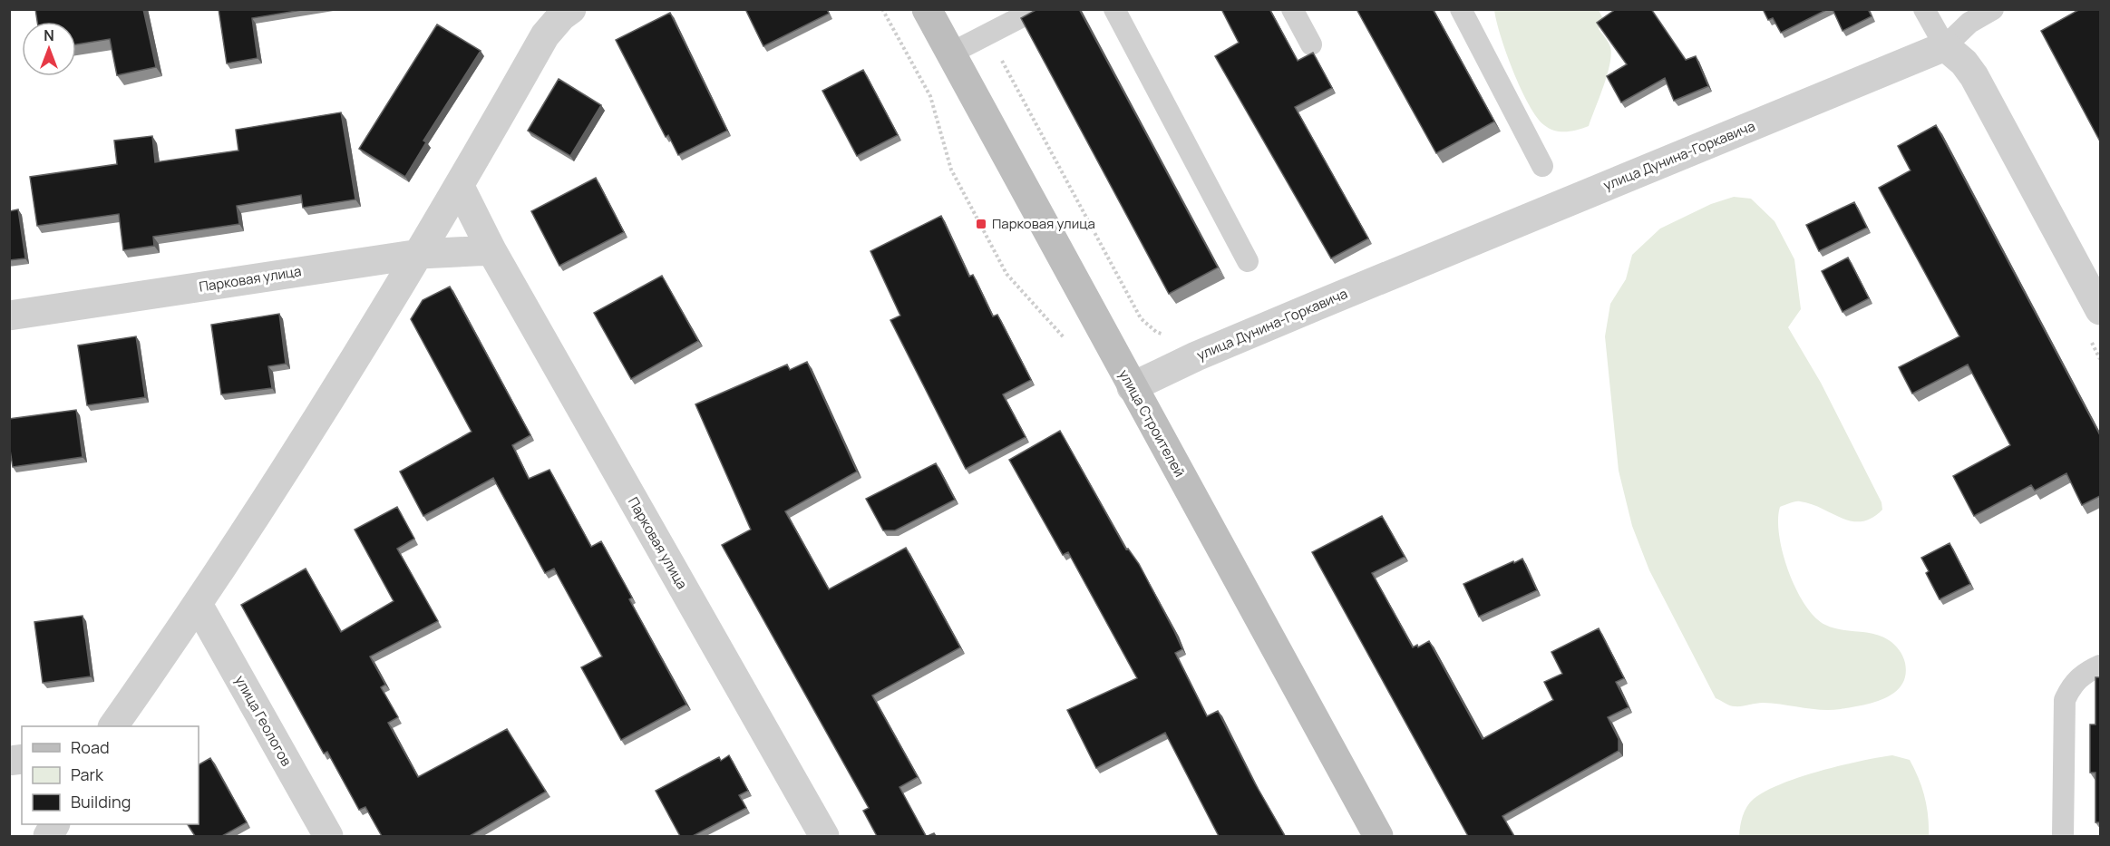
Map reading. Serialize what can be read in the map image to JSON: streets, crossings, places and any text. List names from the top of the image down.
{
  "streets": {
    "main road": ["улица Строителей"],
    "street": ["улица Дунина-Горкавича", "Парковая улица", "улица Геологов"]
  },
  "crossings": [
    ["улица Дунина-Горкавича", "улица Строителей"]
  ],
  "places": {
    "transit": ["Парковая улица"]
  },
  "legend": ["Road", "Park", "Building"],
  "north": "top"
}
